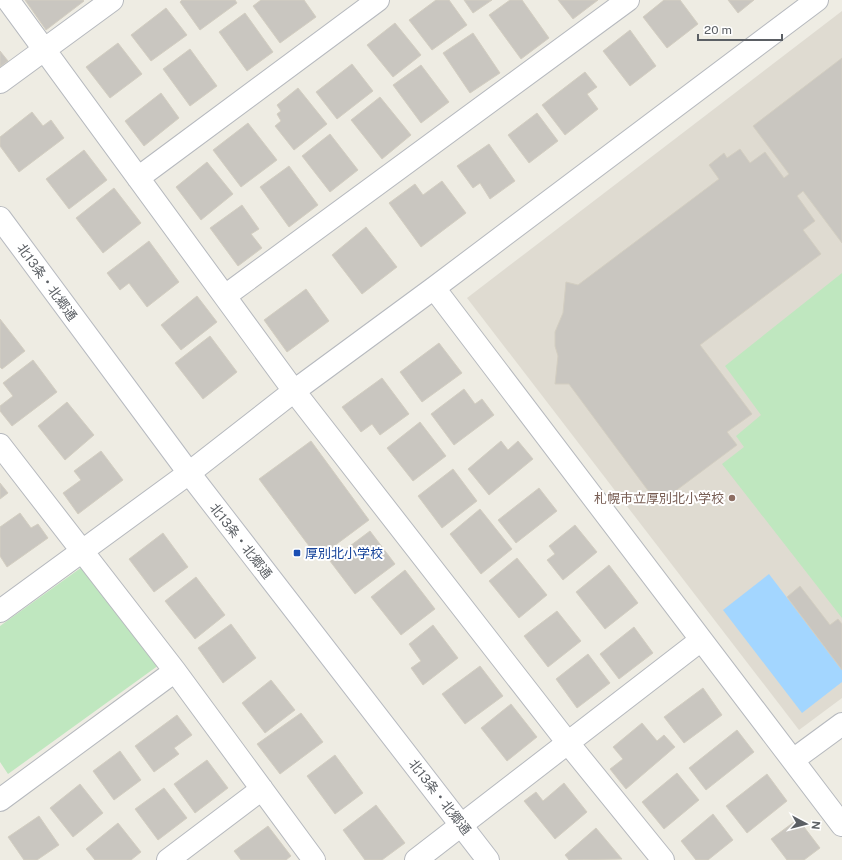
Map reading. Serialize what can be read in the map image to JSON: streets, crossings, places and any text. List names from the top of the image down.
{
  "streets": {
    "street": ["北13条・北郷通"]
  },
  "places": {
    "other": ["札幌市立厚別北小学校"],
    "transit": ["厚別北小学校"]
  },
  "scale_bar": "20 m",
  "north": "right"
}
